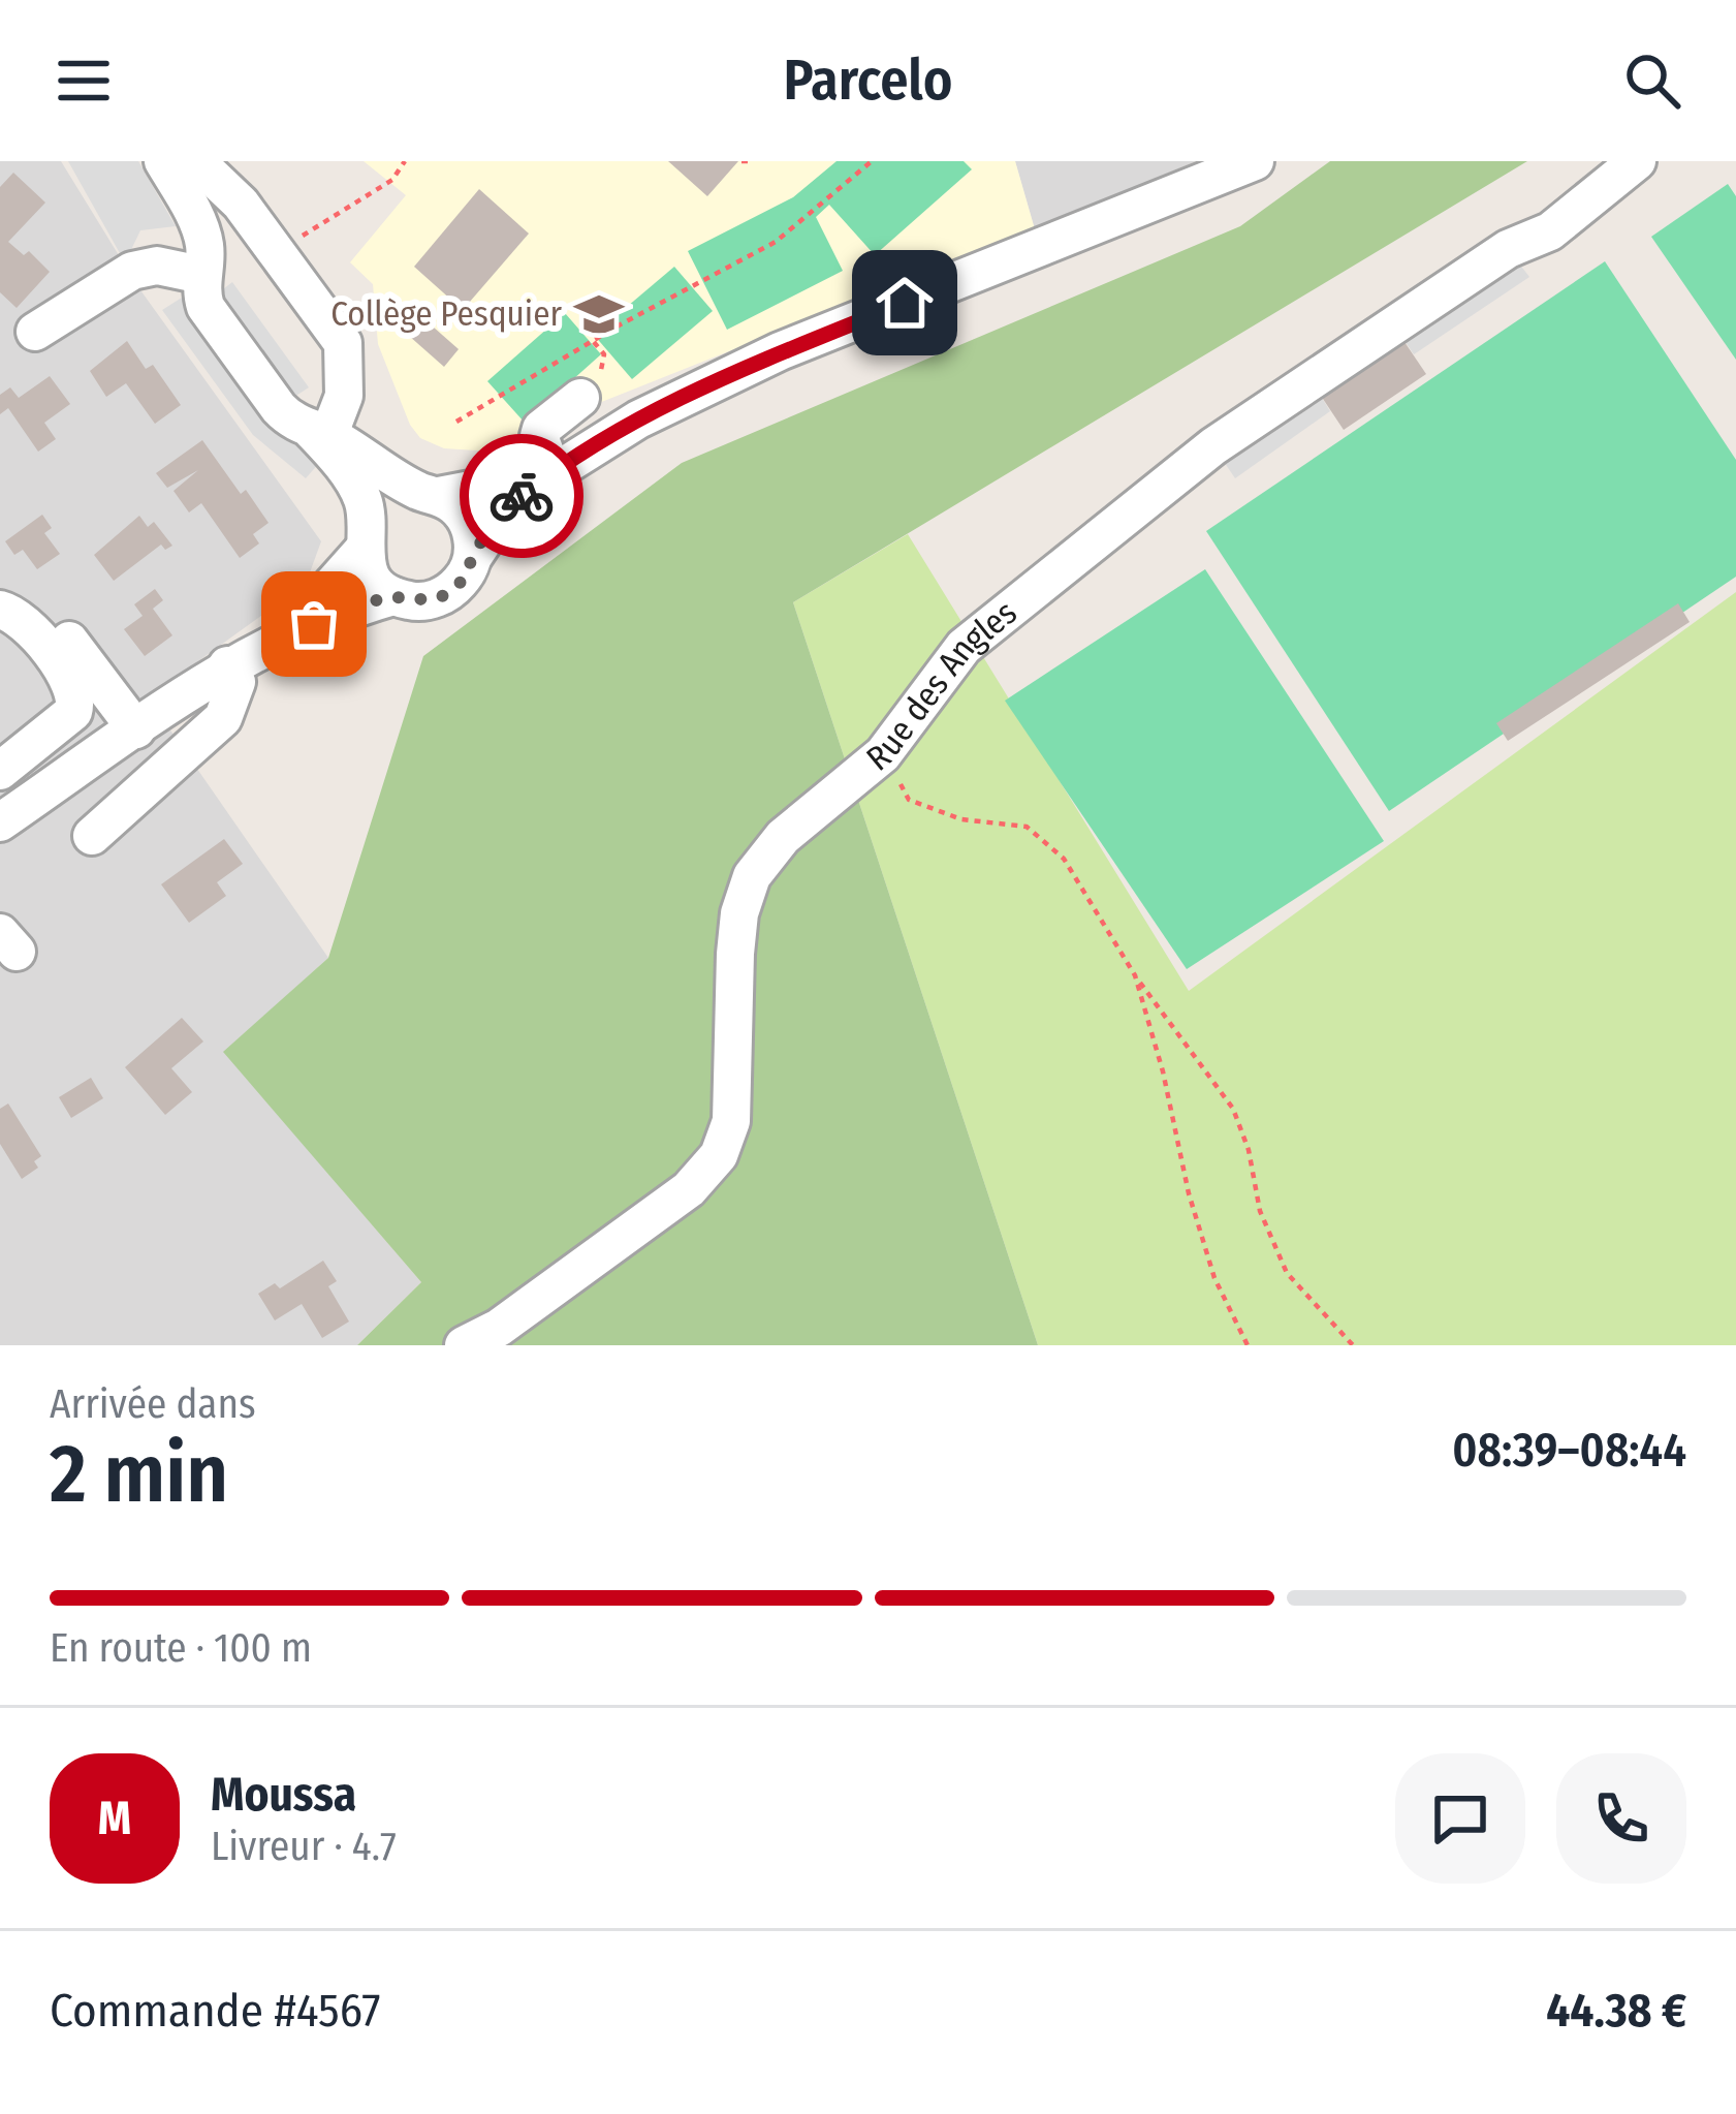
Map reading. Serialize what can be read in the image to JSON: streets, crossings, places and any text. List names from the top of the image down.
{
  "streets": {
    "street": ["Rue des Angles"]
  },
  "places": {
    "school or university": ["Collège Pesquier"]
  },
  "page": {
    "header": "Parcelo",
    "heading": ["2 min", "Arrivée dans", "08:39–08:44"],
    "panel": [
      "Moussa",
      "Livreur · 4.7",
      "Commande #4567",
      "44.38 €"
    ],
    "bar": "En route · 100 m",
    "round": "M"
  }
}
